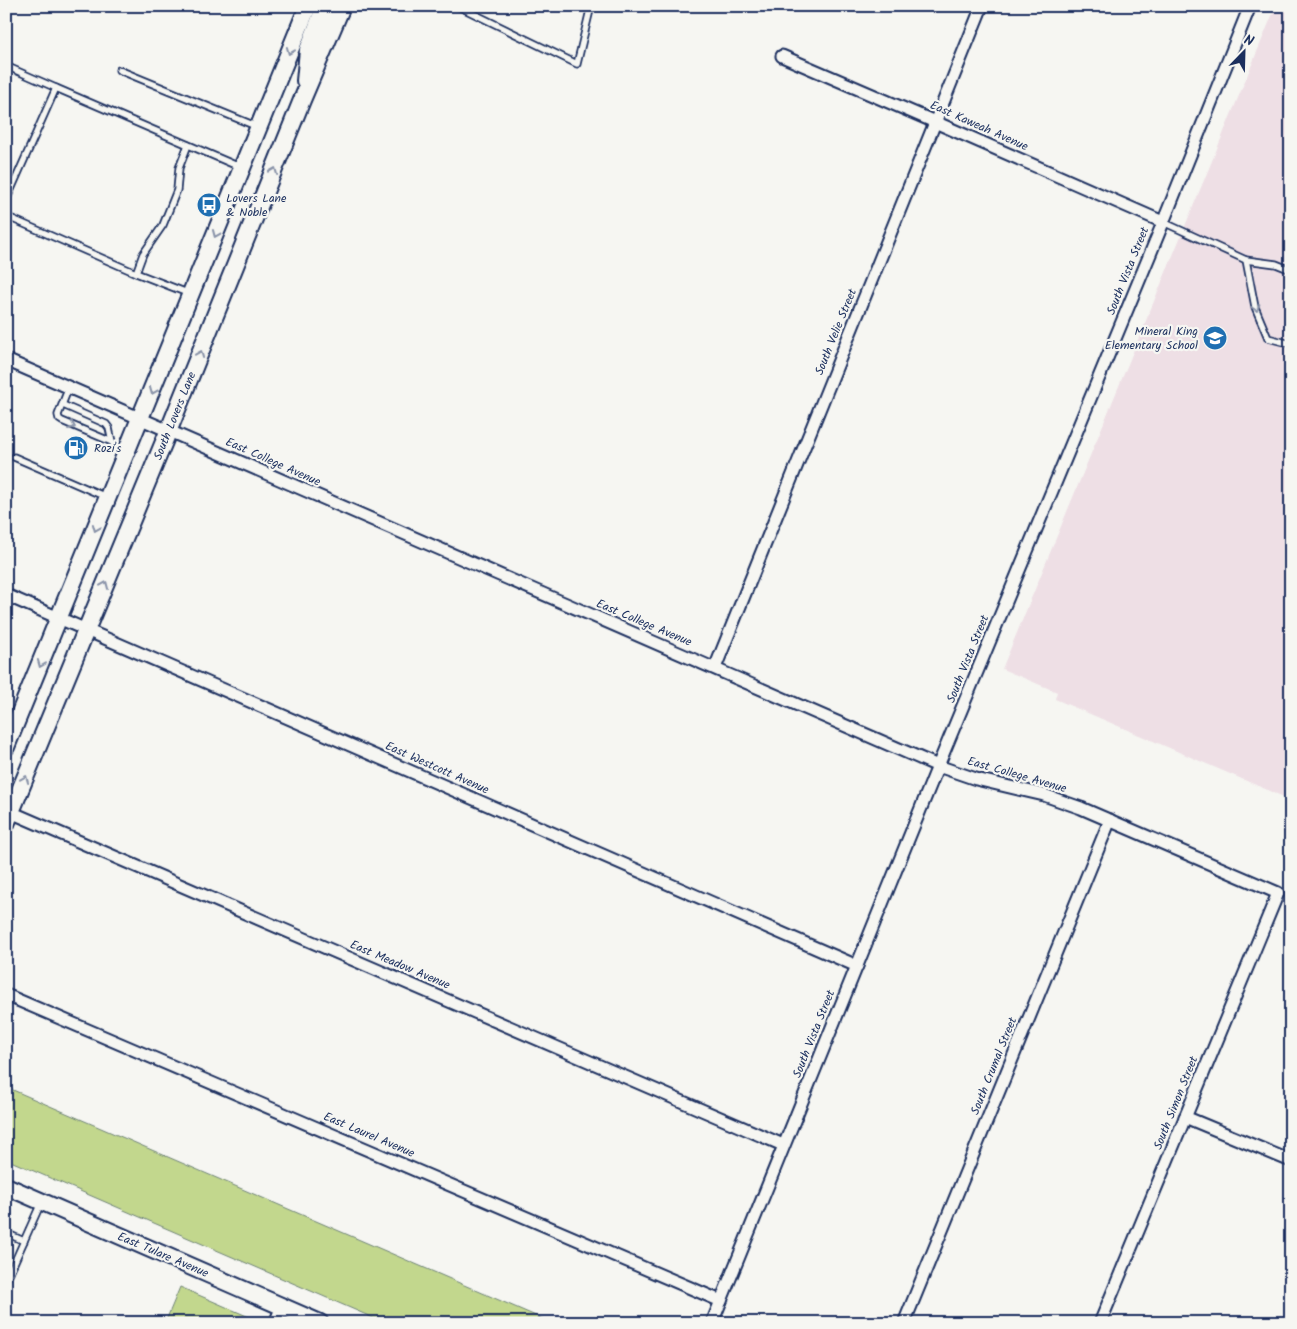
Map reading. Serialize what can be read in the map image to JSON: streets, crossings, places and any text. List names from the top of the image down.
{
  "streets": {
    "main road": ["South Lovers Lane", "East Tulare Avenue"],
    "street": [
      "East Kaweah Avenue",
      "South Vista Street",
      "South Velie Street",
      "East College Avenue",
      "East Westcott Avenue",
      "East Meadow Avenue",
      "South Crumal Street",
      "South Simon Street",
      "East Laurel Avenue"
    ]
  },
  "crossings": [
    ["East Kaweah Avenue", "South Vista Street"],
    ["East Kaweah Avenue", "South Velie Street"],
    ["South Vista Street", "East College Avenue"],
    ["South Vista Street", "East Westcott Avenue"],
    ["South Vista Street", "East Meadow Avenue"],
    ["South Vista Street", "East Laurel Avenue"],
    ["South Velie Street", "East College Avenue"],
    ["South Lovers Lane", "East College Avenue"],
    ["South Lovers Lane", "East Westcott Avenue"],
    ["South Lovers Lane", "East Meadow Avenue"],
    ["East College Avenue", "South Crumal Street"],
    ["East College Avenue", "South Simon Street"]
  ],
  "places": {
    "bus stop": ["Lovers Lane & Noble"],
    "school or university": ["Mineral King Elementary School"],
    "fuel station": ["Rozi's"]
  },
  "north": "top right"
}
